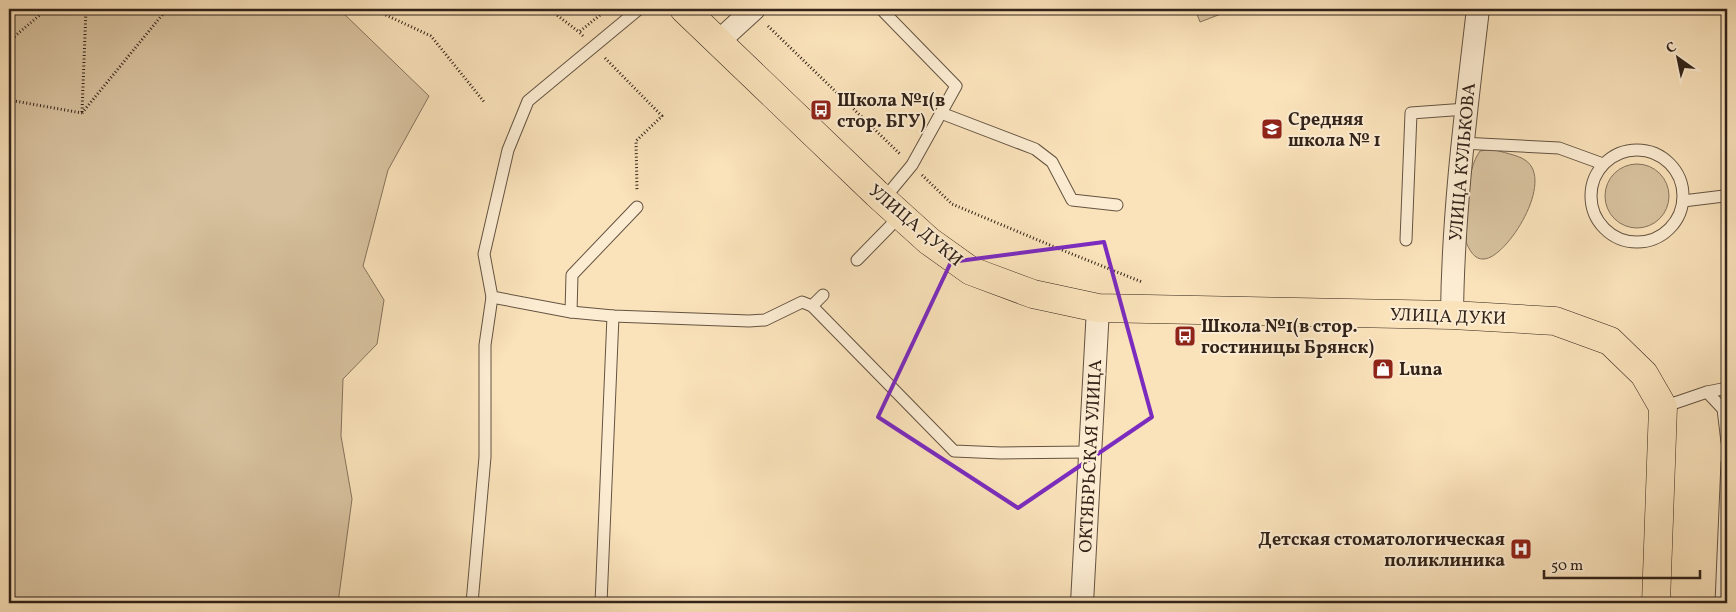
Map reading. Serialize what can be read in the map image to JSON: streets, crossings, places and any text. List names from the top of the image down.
{
  "streets": {
    "main road": ["УЛИЦА ДУКИ"],
    "street": ["УЛИЦА КУЛЬКОВА", "ОКТЯБРЬСКАЯ УЛИЦА"]
  },
  "crossings": [
    ["УЛИЦА КУЛЬКОВА", "УЛИЦА ДУКИ"],
    ["УЛИЦА ДУКИ", "ОКТЯБРЬСКАЯ УЛИЦА"]
  ],
  "places": {
    "bus stop": ["Школа №1(в стор. БГУ)", "Школа №1(в стор. гостиницы Брянск)"],
    "school or university": ["Средняя школа № 1"],
    "shop": ["Luna"],
    "hospital": ["Детская стоматологическая поликлиника"]
  },
  "scale_bar": "50 m",
  "north": "top left"
}
